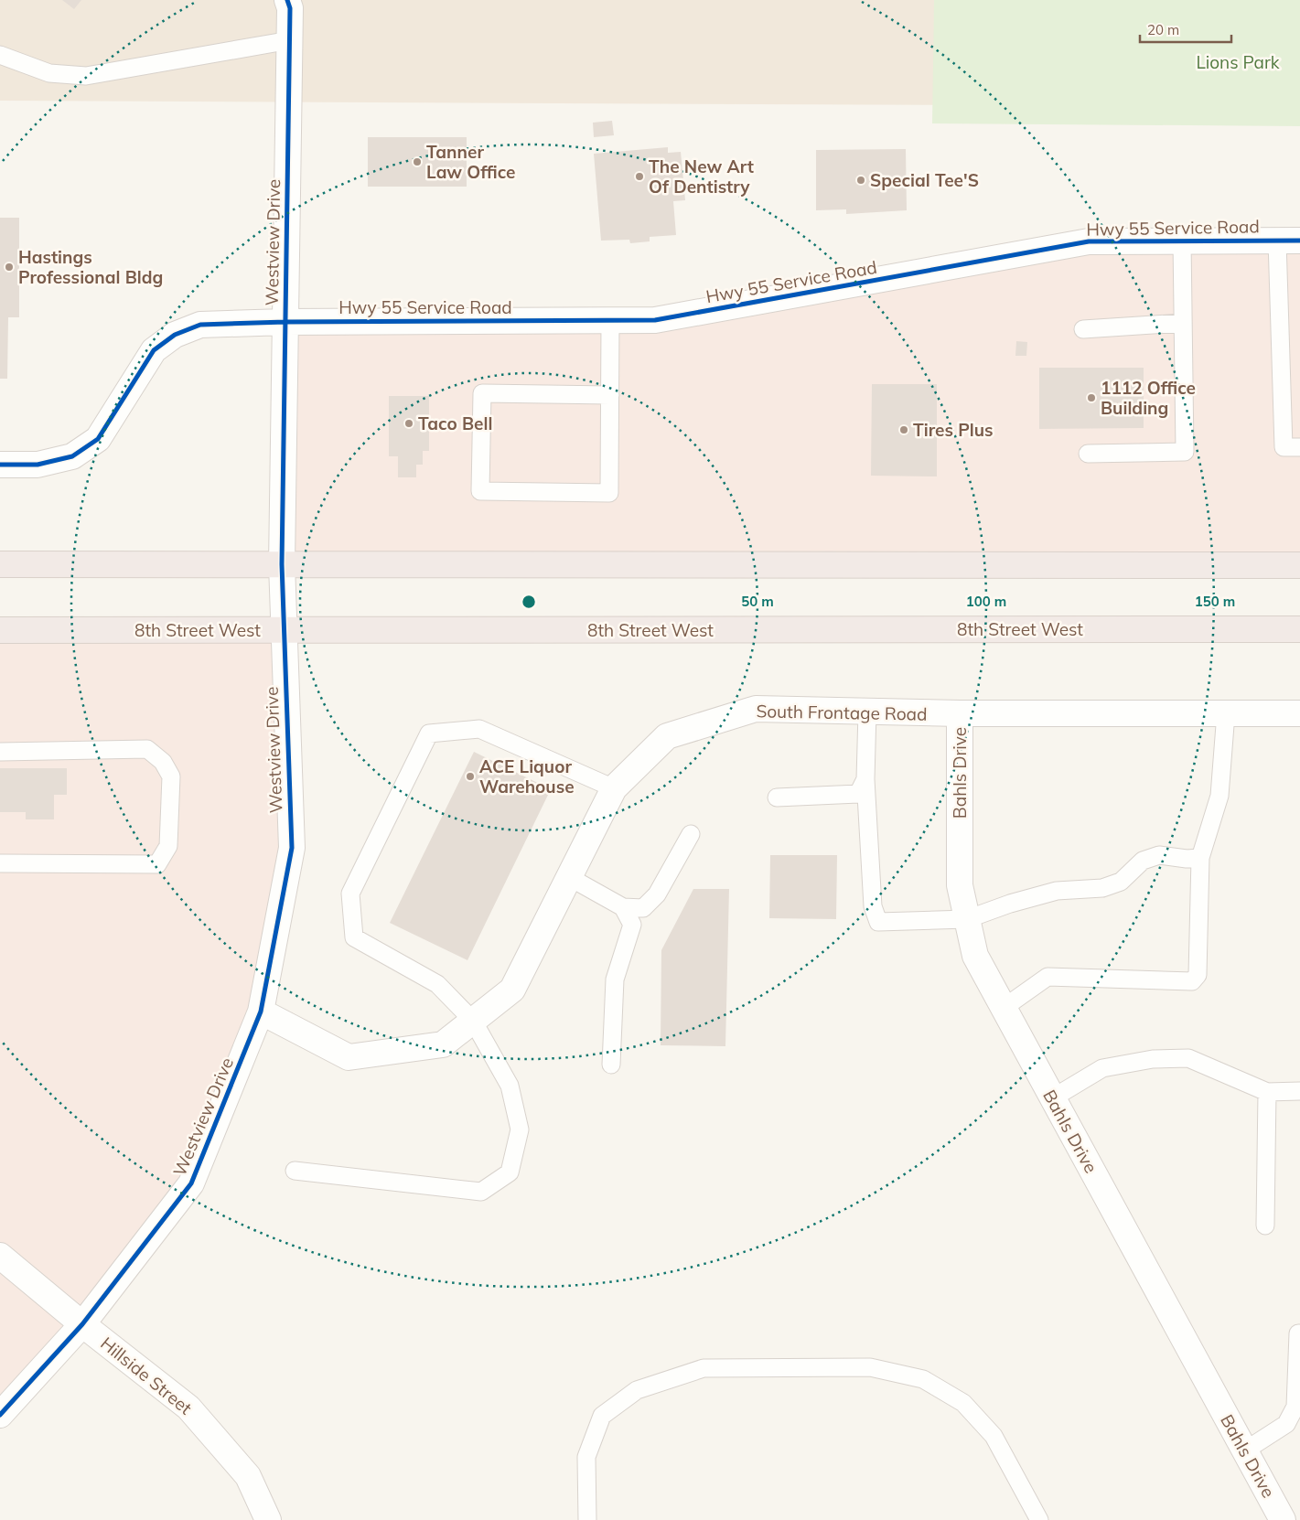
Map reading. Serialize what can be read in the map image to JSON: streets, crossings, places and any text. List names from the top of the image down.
{
  "streets": {
    "highway": ["8th Street West"],
    "street": [
      "Hwy 55 Service Road",
      "Westview Drive",
      "South Frontage Road",
      "Bahls Drive",
      "Hillside Street"
    ]
  },
  "crossings": [
    ["Hwy 55 Service Road", "Westview Drive"],
    ["Westview Drive", "8th Street West"],
    ["Westview Drive", "South Frontage Road"],
    ["Westview Drive", "Hillside Street"],
    ["South Frontage Road", "Bahls Drive"]
  ],
  "parks": ["Lions Park"],
  "places": [
    "Tanner Law Office",
    "The New Art Of Dentistry",
    "Special Tee'S",
    "Hastings Professional Bldg",
    "1112 Office Building",
    "Taco Bell",
    "Tires Plus",
    "ACE Liquor Warehouse"
  ],
  "scale_bar": "20 m",
  "rings": ["50 m", "100 m", "150 m"]
}
